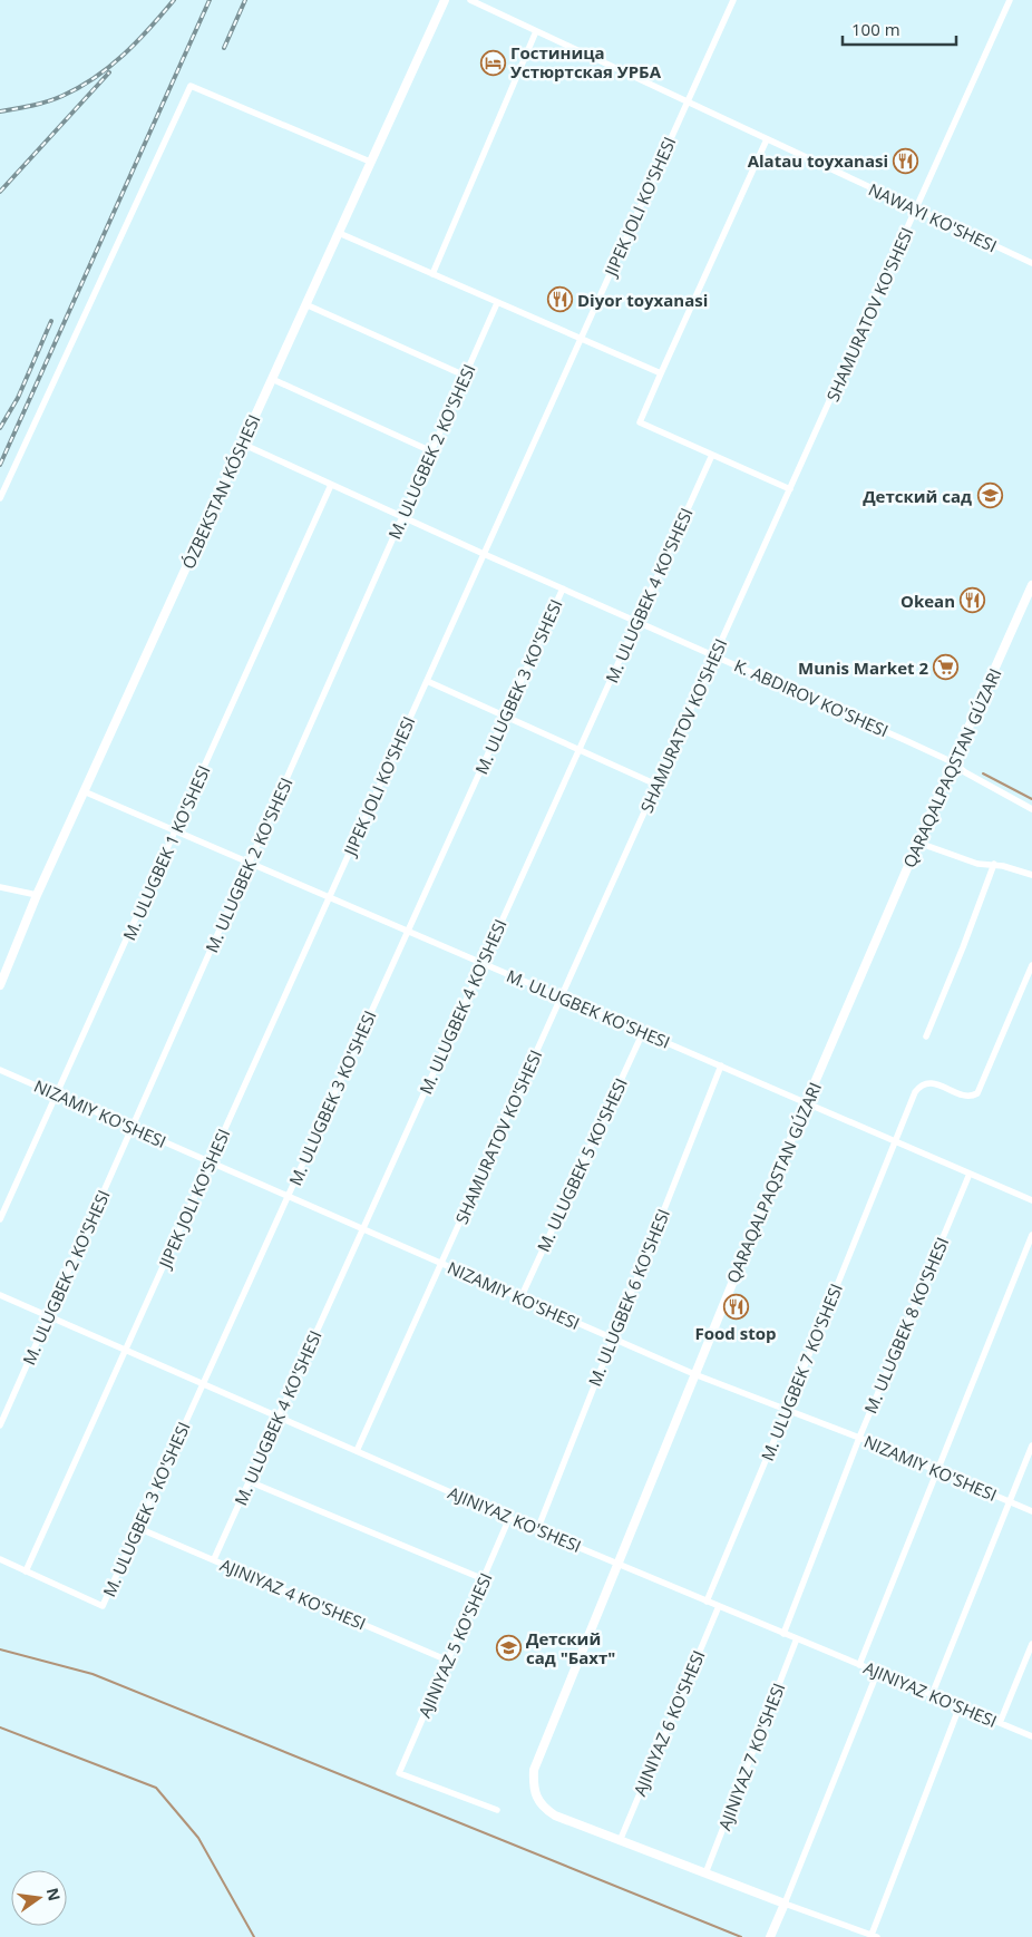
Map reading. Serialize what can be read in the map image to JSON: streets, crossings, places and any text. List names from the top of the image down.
{
  "streets": {
    "street": [
      "JIPEK JOLI KO'SHESI",
      "NAWAYI KO'SHESI",
      "SHAMURATOV KO'SHESI",
      "M. ULUGBEK 2 KO'SHESI",
      "ÓZBEKSTAN KÓSHESI",
      "M. ULUGBEK 4 KO'SHESI",
      "M. ULUGBEK 3 KO'SHESI",
      "K. ABDIROV KO'SHESI",
      "M. ULUGBEK 1 KO'SHESI",
      "M. ULUGBEK KO'SHESI",
      "NIZAMIY KO'SHESI",
      "M. ULUGBEK 5 KO'SHESI",
      "M. ULUGBEK 6 KO'SHESI",
      "M. ULUGBEK 8 KO'SHESI",
      "M. ULUGBEK 7 KO'SHESI",
      "AJINIYAZ KO'SHESI",
      "AJINIYAZ 4 KO'SHESI",
      "AJINIYAZ 5 KO'SHESI",
      "AJINIYAZ 6 KO'SHESI",
      "AJINIYAZ 7 KO'SHESI"
    ]
  },
  "crossings": [
    ["JIPEK JOLI KO'SHESI", "NAWAYI KO'SHESI"],
    ["JIPEK JOLI KO'SHESI", "M. ULUGBEK 3 KO'SHESI"],
    ["JIPEK JOLI KO'SHESI", "K. ABDIROV KO'SHESI"],
    ["JIPEK JOLI KO'SHESI", "M. ULUGBEK KO'SHESI"],
    ["JIPEK JOLI KO'SHESI", "NIZAMIY KO'SHESI"],
    ["JIPEK JOLI KO'SHESI", "AJINIYAZ KO'SHESI"],
    ["NAWAYI KO'SHESI", "SHAMURATOV KO'SHESI"],
    ["SHAMURATOV KO'SHESI", "K. ABDIROV KO'SHESI"],
    ["SHAMURATOV KO'SHESI", "M. ULUGBEK KO'SHESI"],
    ["SHAMURATOV KO'SHESI", "NIZAMIY KO'SHESI"],
    ["SHAMURATOV KO'SHESI", "AJINIYAZ KO'SHESI"],
    ["M. ULUGBEK 2 KO'SHESI", "K. ABDIROV KO'SHESI"],
    ["M. ULUGBEK 2 KO'SHESI", "M. ULUGBEK KO'SHESI"],
    ["M. ULUGBEK 2 KO'SHESI", "NIZAMIY KO'SHESI"],
    ["M. ULUGBEK 2 KO'SHESI", "AJINIYAZ KO'SHESI"],
    ["ÓZBEKSTAN KÓSHESI", "K. ABDIROV KO'SHESI"],
    ["ÓZBEKSTAN KÓSHESI", "M. ULUGBEK KO'SHESI"],
    ["M. ULUGBEK 4 KO'SHESI", "K. ABDIROV KO'SHESI"],
    ["M. ULUGBEK 4 KO'SHESI", "M. ULUGBEK KO'SHESI"],
    ["M. ULUGBEK 4 KO'SHESI", "NIZAMIY KO'SHESI"],
    ["M. ULUGBEK 4 KO'SHESI", "AJINIYAZ KO'SHESI"],
    ["M. ULUGBEK 4 KO'SHESI", "AJINIYAZ 4 KO'SHESI"],
    ["M. ULUGBEK 3 KO'SHESI", "K. ABDIROV KO'SHESI"],
    ["M. ULUGBEK 3 KO'SHESI", "M. ULUGBEK KO'SHESI"],
    ["M. ULUGBEK 3 KO'SHESI", "NIZAMIY KO'SHESI"],
    ["M. ULUGBEK 3 KO'SHESI", "AJINIYAZ KO'SHESI"],
    ["M. ULUGBEK 3 KO'SHESI", "AJINIYAZ 4 KO'SHESI"],
    ["K. ABDIROV KO'SHESI", "M. ULUGBEK 1 KO'SHESI"],
    ["M. ULUGBEK 1 KO'SHESI", "M. ULUGBEK KO'SHESI"],
    ["M. ULUGBEK 1 KO'SHESI", "NIZAMIY KO'SHESI"],
    ["M. ULUGBEK KO'SHESI", "M. ULUGBEK 5 KO'SHESI"],
    ["M. ULUGBEK KO'SHESI", "M. ULUGBEK 6 KO'SHESI"],
    ["M. ULUGBEK KO'SHESI", "M. ULUGBEK 8 KO'SHESI"],
    ["M. ULUGBEK KO'SHESI", "M. ULUGBEK 7 KO'SHESI"],
    ["NIZAMIY KO'SHESI", "M. ULUGBEK 5 KO'SHESI"],
    ["NIZAMIY KO'SHESI", "M. ULUGBEK 6 KO'SHESI"],
    ["NIZAMIY KO'SHESI", "M. ULUGBEK 8 KO'SHESI"],
    ["NIZAMIY KO'SHESI", "M. ULUGBEK 7 KO'SHESI"],
    ["M. ULUGBEK 6 KO'SHESI", "AJINIYAZ KO'SHESI"],
    ["M. ULUGBEK 8 KO'SHESI", "AJINIYAZ KO'SHESI"],
    ["M. ULUGBEK 7 KO'SHESI", "AJINIYAZ KO'SHESI"],
    ["AJINIYAZ KO'SHESI", "AJINIYAZ 5 KO'SHESI"],
    ["AJINIYAZ KO'SHESI", "AJINIYAZ 6 KO'SHESI"],
    ["AJINIYAZ KO'SHESI", "AJINIYAZ 7 KO'SHESI"],
    ["AJINIYAZ 4 KO'SHESI", "AJINIYAZ 5 KO'SHESI"]
  ],
  "places": {
    "hotel": ["Гостиница Устюртская УРБА"],
    "restaurant": [
      "Alatau toyxanasi",
      "Diyor toyxanasi",
      "Okean",
      "Food stop"
    ],
    "school or university": ["Детский сад", "Детский сад \"Бахт\""],
    "supermarket": ["Munis Market 2"]
  },
  "scale_bar": "100 m",
  "north": "right"
}
